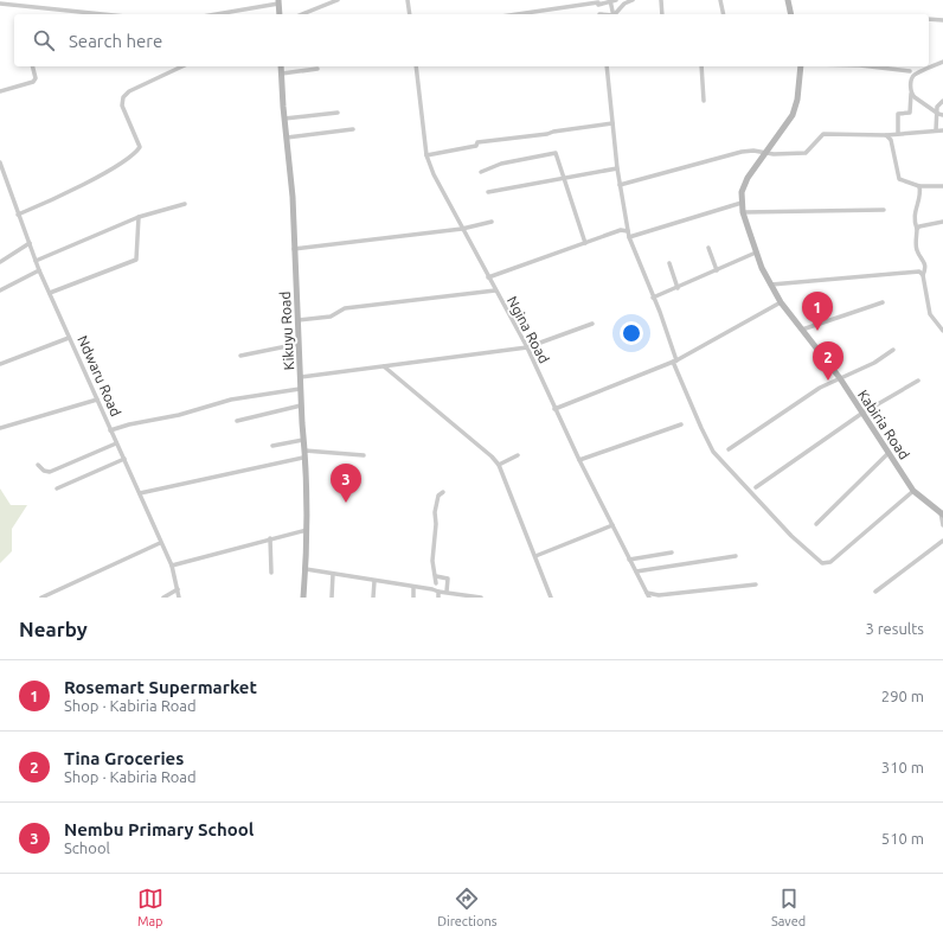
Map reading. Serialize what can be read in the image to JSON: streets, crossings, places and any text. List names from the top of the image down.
{
  "streets": {
    "main road": ["Kikuyu Road", "Kabiria Road"],
    "street": ["Ngina Road", "Ndwaru Road"]
  },
  "page": {
    "search": "Search here",
    "pins": ["1", "2", "3"],
    "heading": ["Nearby", "3 results"],
    "list": [
      {
        "mark": "1",
        "name": "Rosemart Supermarket",
        "note": "Shop · Kabiria Road",
        "value": "290 m"
      },
      {
        "mark": "2",
        "name": "Tina Groceries",
        "note": "Shop · Kabiria Road",
        "value": "310 m"
      },
      {
        "mark": "3",
        "name": "Nembu Primary School",
        "note": "School",
        "value": "510 m"
      }
    ],
    "nav": ["Map", "Directions", "Saved"]
  }
}
